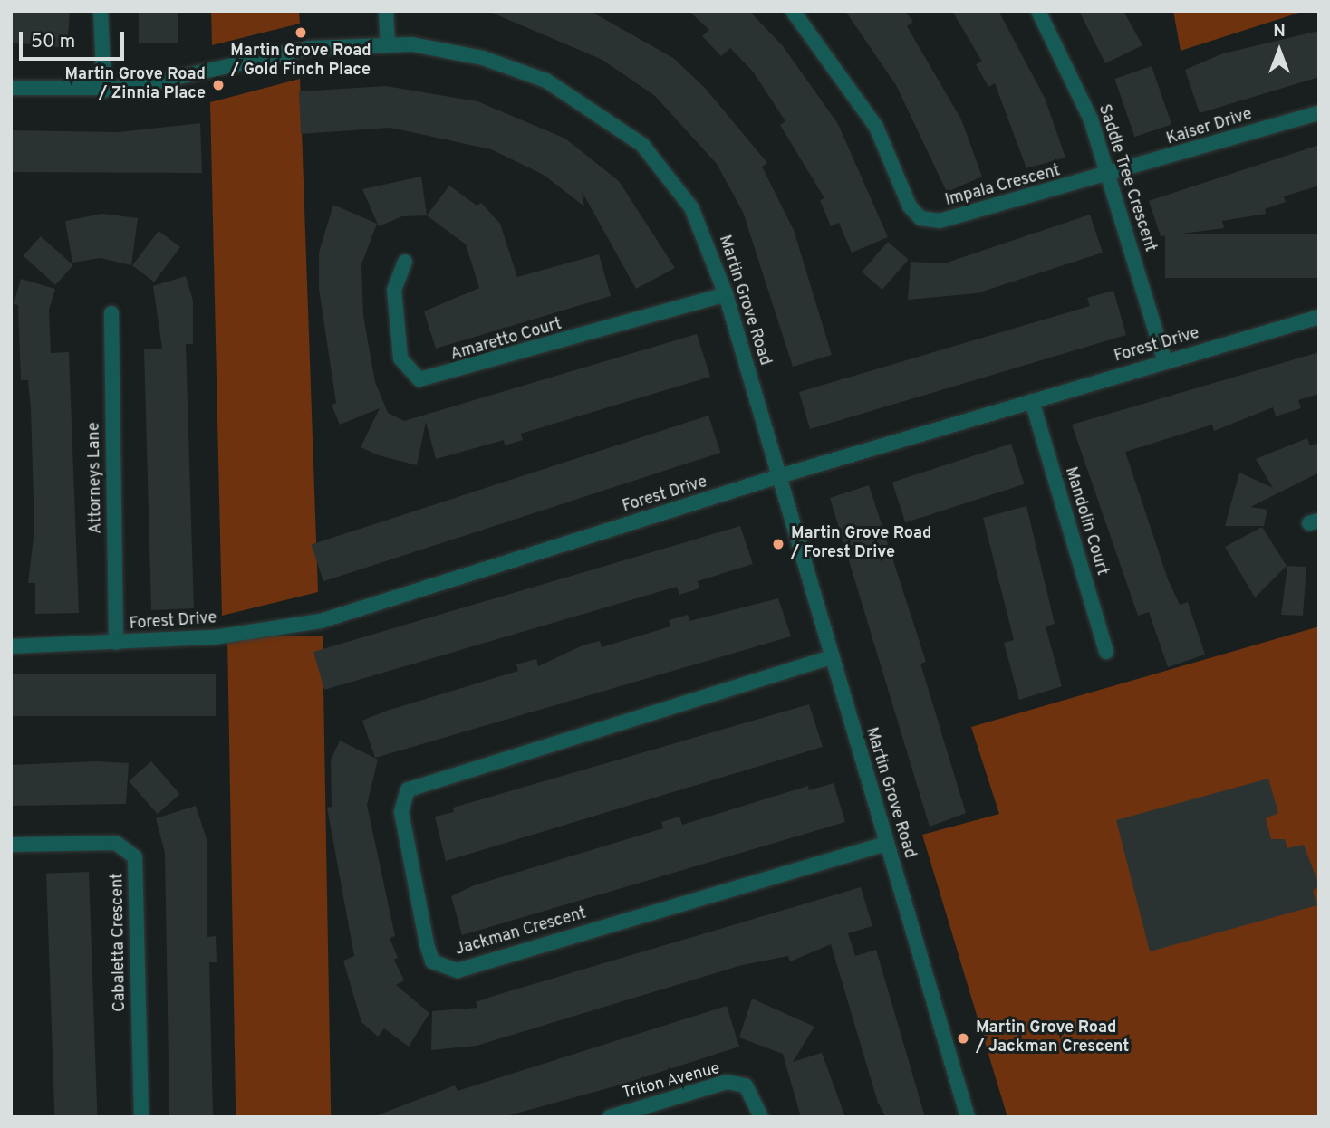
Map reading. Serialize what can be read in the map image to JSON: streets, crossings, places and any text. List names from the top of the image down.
{
  "streets": {
    "street": [
      "Kaiser Drive",
      "Saddle Tree Crescent",
      "Impala Crescent",
      "Martin Grove Road",
      "Amaretto Court",
      "Forest Drive",
      "Attorneys Lane",
      "Mandolin Court",
      "Jackman Crescent",
      "Cabaletta Crescent",
      "Triton Avenue"
    ]
  },
  "crossings": [
    ["Kaiser Drive", "Saddle Tree Crescent"],
    ["Kaiser Drive", "Impala Crescent"],
    ["Saddle Tree Crescent", "Impala Crescent"],
    ["Saddle Tree Crescent", "Forest Drive"],
    ["Martin Grove Road", "Amaretto Court"],
    ["Martin Grove Road", "Forest Drive"],
    ["Martin Grove Road", "Jackman Crescent"],
    ["Forest Drive", "Attorneys Lane"],
    ["Forest Drive", "Mandolin Court"]
  ],
  "places": [
    "Martin Grove Road / Gold Finch Place",
    "Martin Grove Road / Zinnia Place",
    "Martin Grove Road / Forest Drive",
    "Martin Grove Road / Jackman Crescent"
  ],
  "scale_bar": "50 m",
  "north": "top"
}
